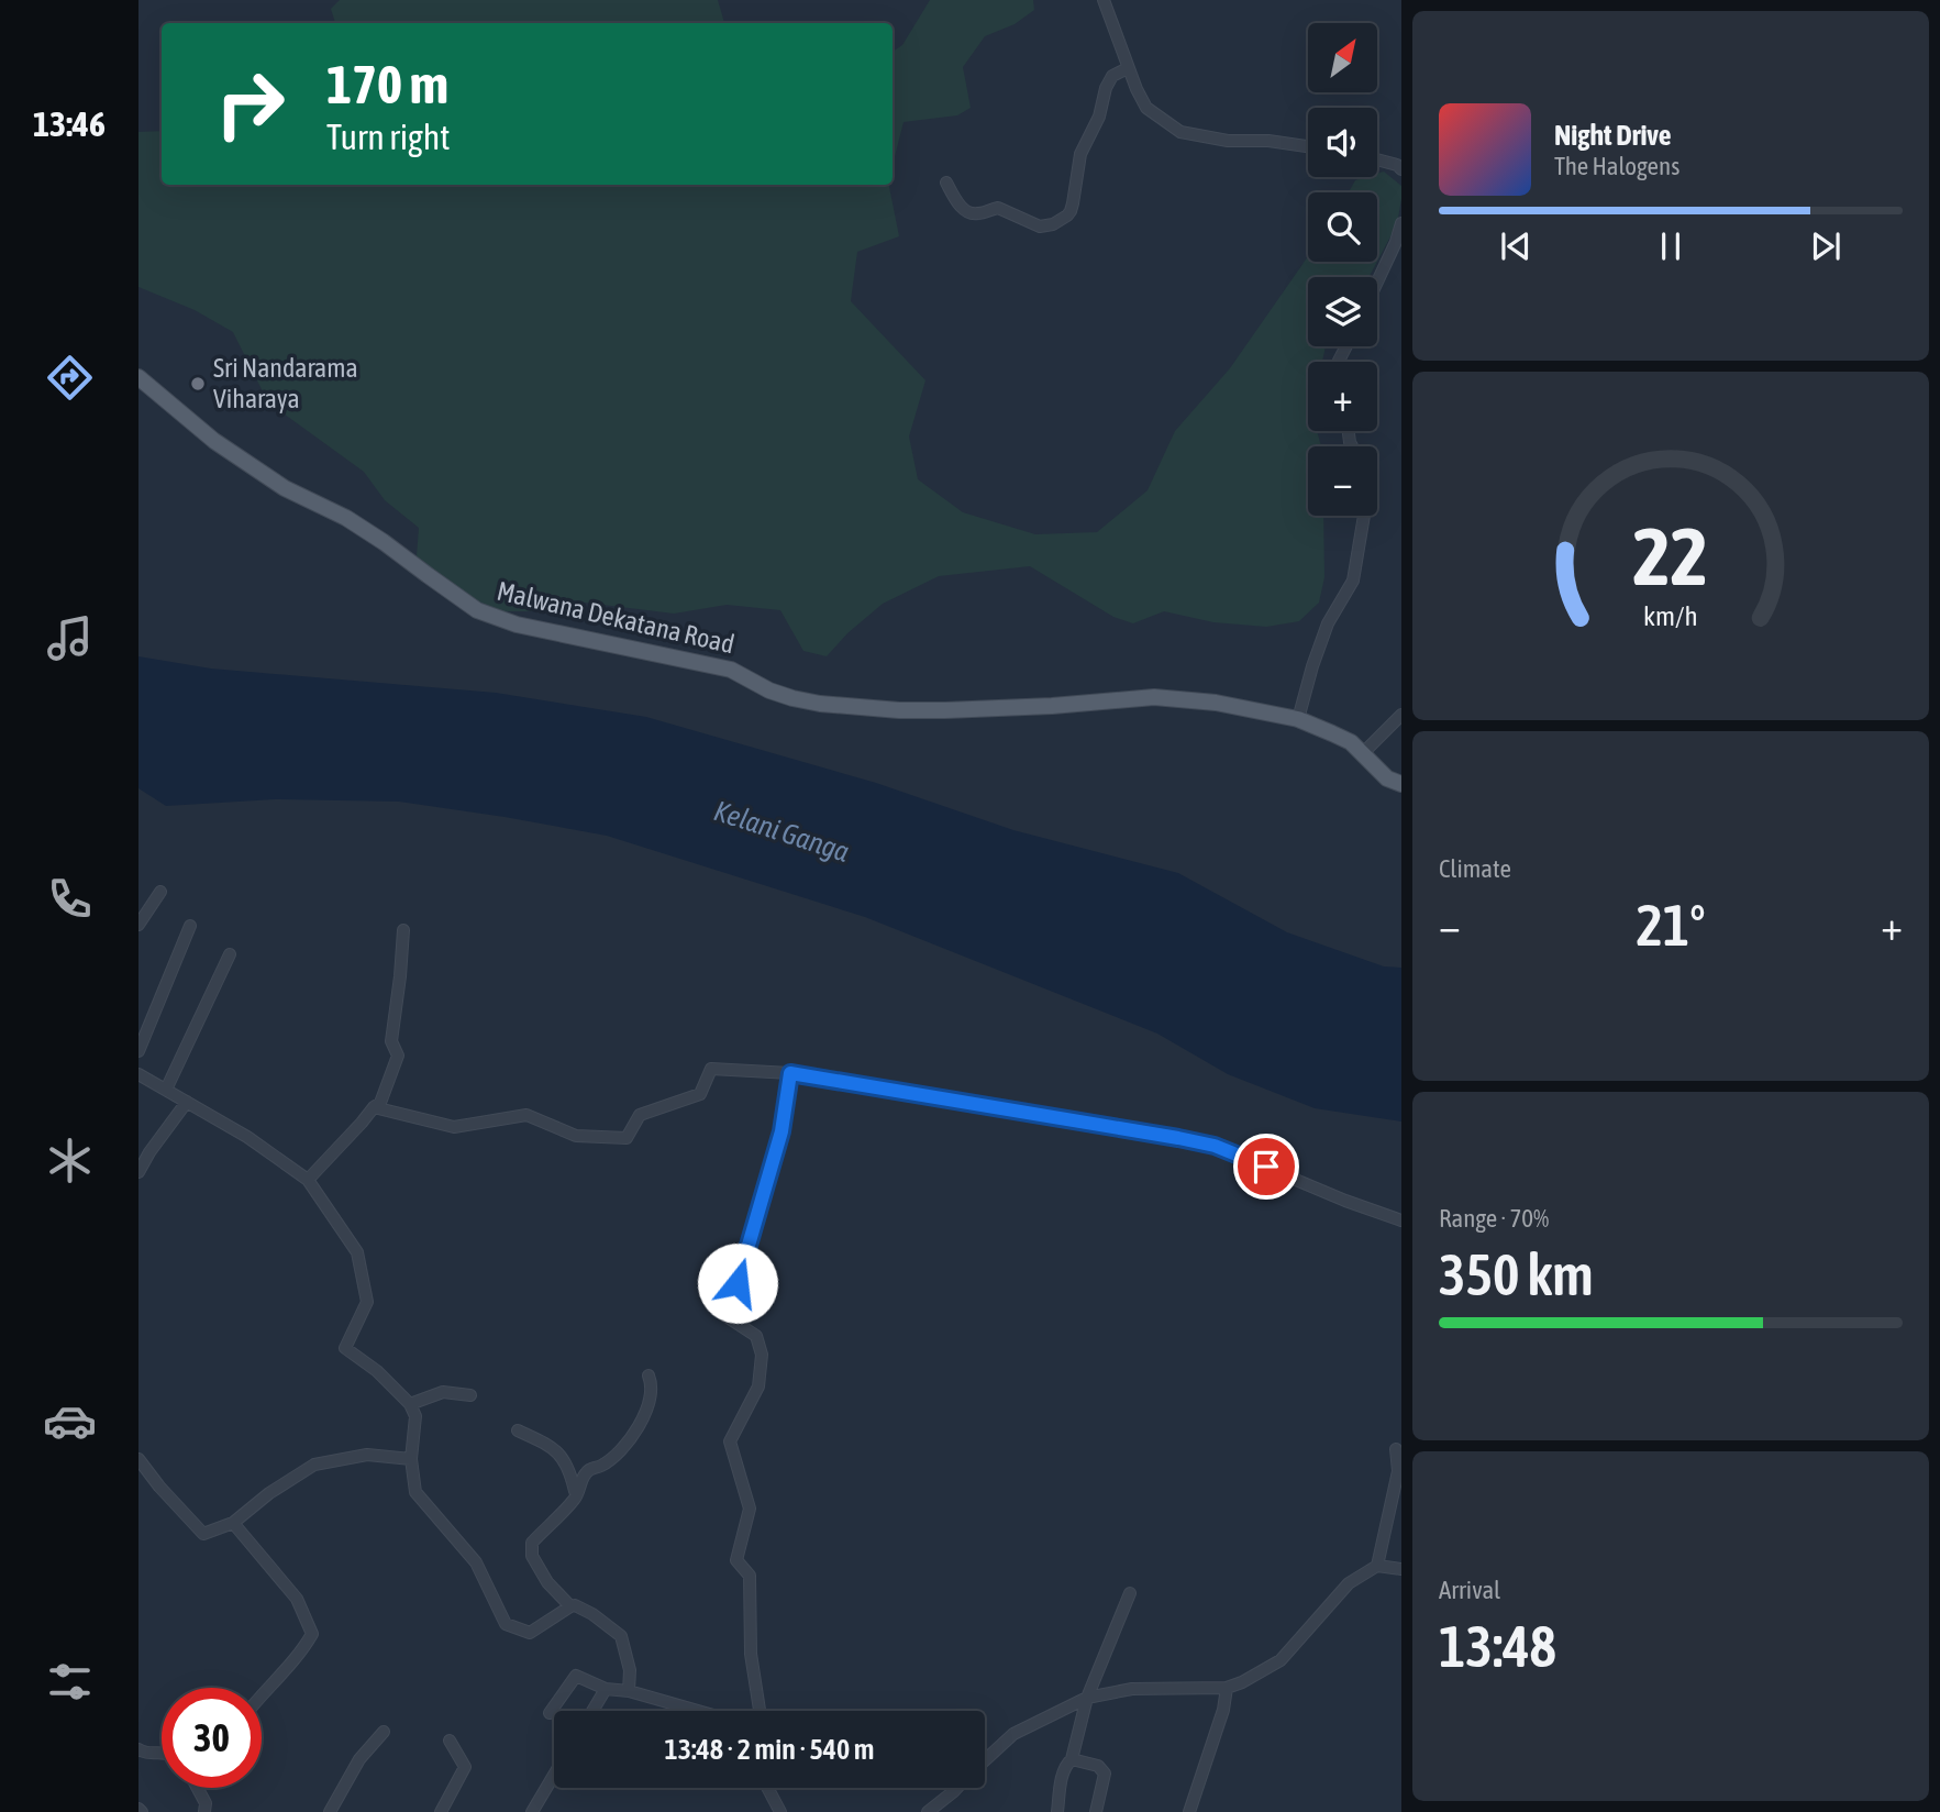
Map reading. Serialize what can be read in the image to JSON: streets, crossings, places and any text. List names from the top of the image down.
{
  "streets": {
    "main road": ["Malwana Dekatana Road"]
  },
  "water": ["Kelani Ganga"],
  "places": ["Sri Nandarama Viharaya"],
  "north": "top right",
  "page": {
    "tabs": "13:46",
    "map_buttons": ["+", "−"],
    "turn": ["170 m", "Turn right"],
    "song": ["Night Drive", "The Halogens"],
    "tile": [
      "Climate",
      ["Range · 70%", "350 km"],
      ["Arrival", "13:48"]
    ],
    "heat": ["−", "21°", "+"],
    "limit": "30",
    "trip": "13:48 · 2 min · 540 m",
    "gauge": ["22", "km/h"]
  }
}
